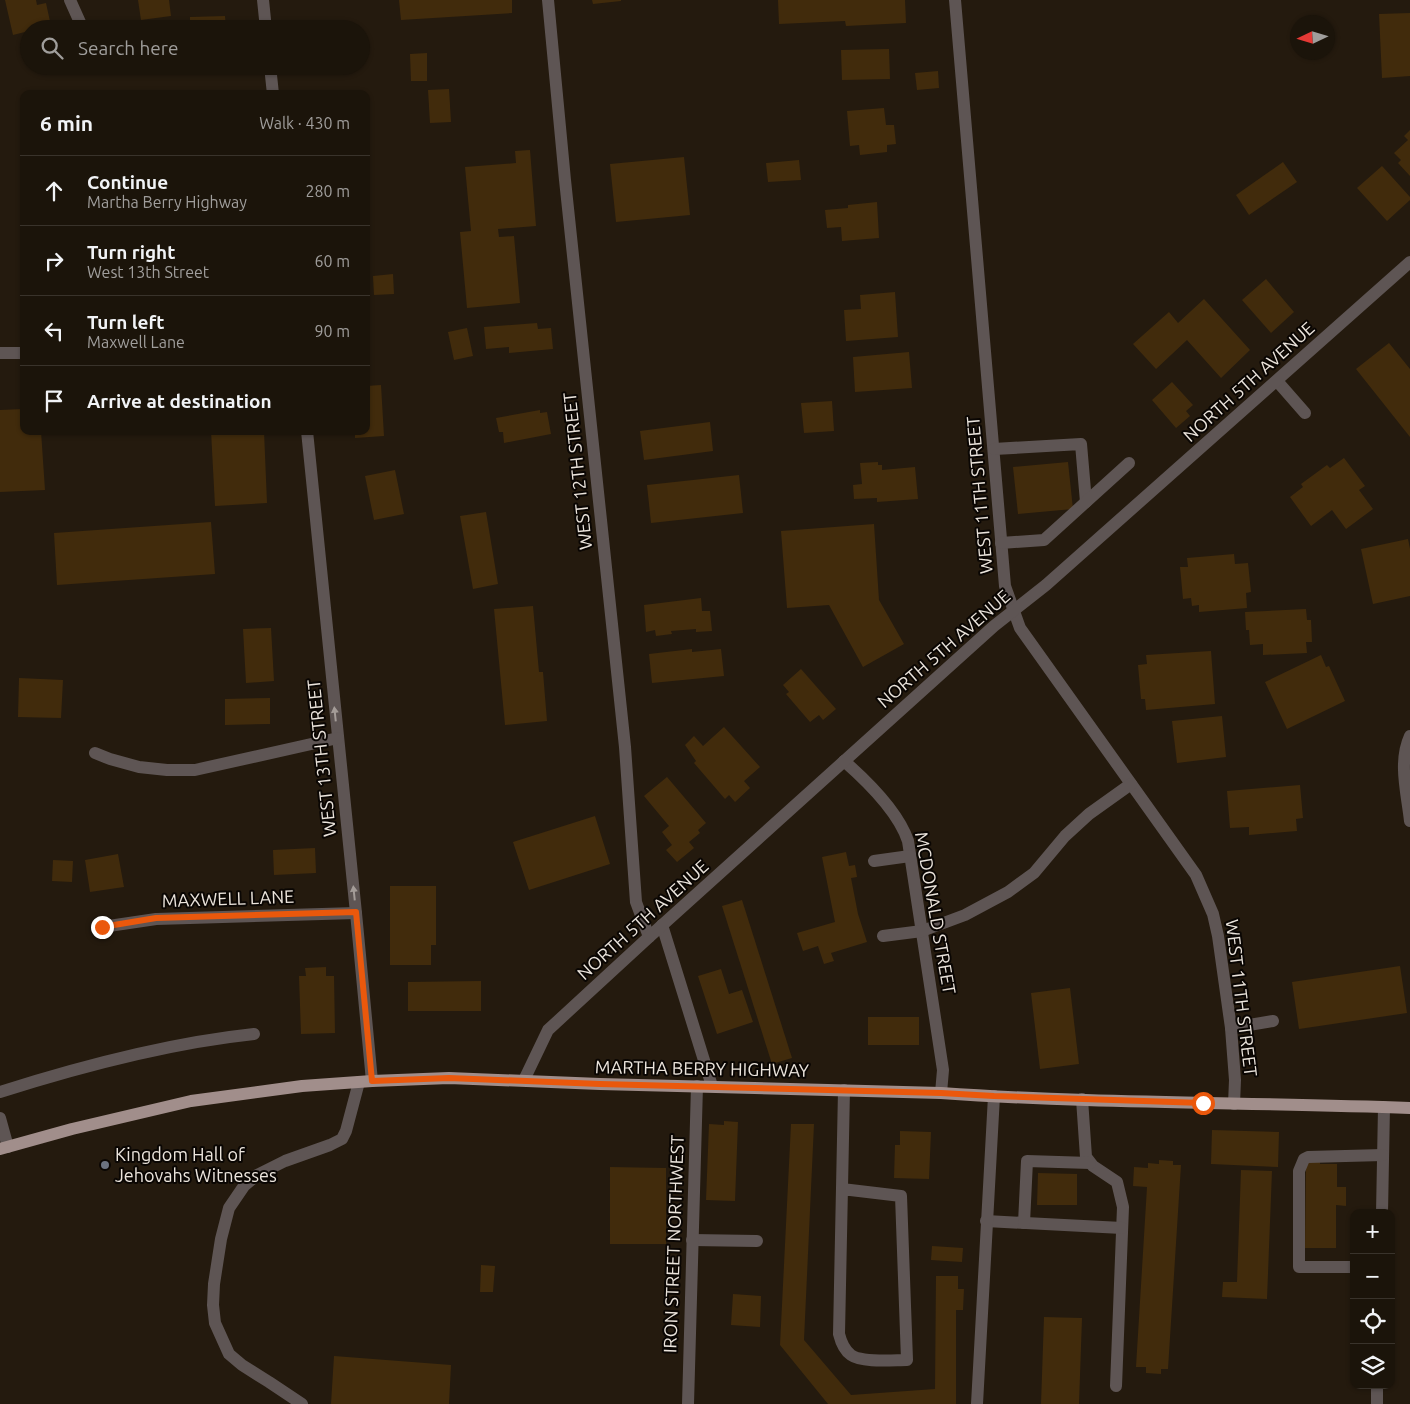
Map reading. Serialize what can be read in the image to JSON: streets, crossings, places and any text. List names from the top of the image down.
{
  "streets": {
    "main road": ["MARTHA BERRY HIGHWAY"],
    "street": [
      "NORTH 5TH AVENUE",
      "WEST 12TH STREET",
      "WEST 11TH STREET",
      "WEST 13TH STREET",
      "MAXWELL LANE",
      "MCDONALD STREET",
      "IRON STREET NORTHWEST"
    ]
  },
  "crossings": [
    ["NORTH 5TH AVENUE", "WEST 12TH STREET"],
    ["NORTH 5TH AVENUE", "WEST 11TH STREET"],
    ["NORTH 5TH AVENUE", "MCDONALD STREET"],
    ["NORTH 5TH AVENUE", "MARTHA BERRY HIGHWAY"],
    ["WEST 11TH STREET", "MARTHA BERRY HIGHWAY"],
    ["WEST 13TH STREET", "MAXWELL LANE"],
    ["WEST 13TH STREET", "MARTHA BERRY HIGHWAY"],
    ["MCDONALD STREET", "MARTHA BERRY HIGHWAY"],
    ["MARTHA BERRY HIGHWAY", "IRON STREET NORTHWEST"]
  ],
  "one_way": ["WEST 13TH STREET"],
  "places": ["Kingdom Hall of Jehovahs Witnesses"],
  "north": "left",
  "page": {
    "search": "Search here",
    "heading": ["6 min", "Walk · 430 m"],
    "list": [
      ["Continue", "Martha Berry Highway", "280 m"],
      ["Turn right", "West 13th Street", "60 m"],
      ["Turn left", "Maxwell Lane", "90 m"],
      "Arrive at destination"
    ],
    "map_buttons": ["+", "−"]
  }
}
